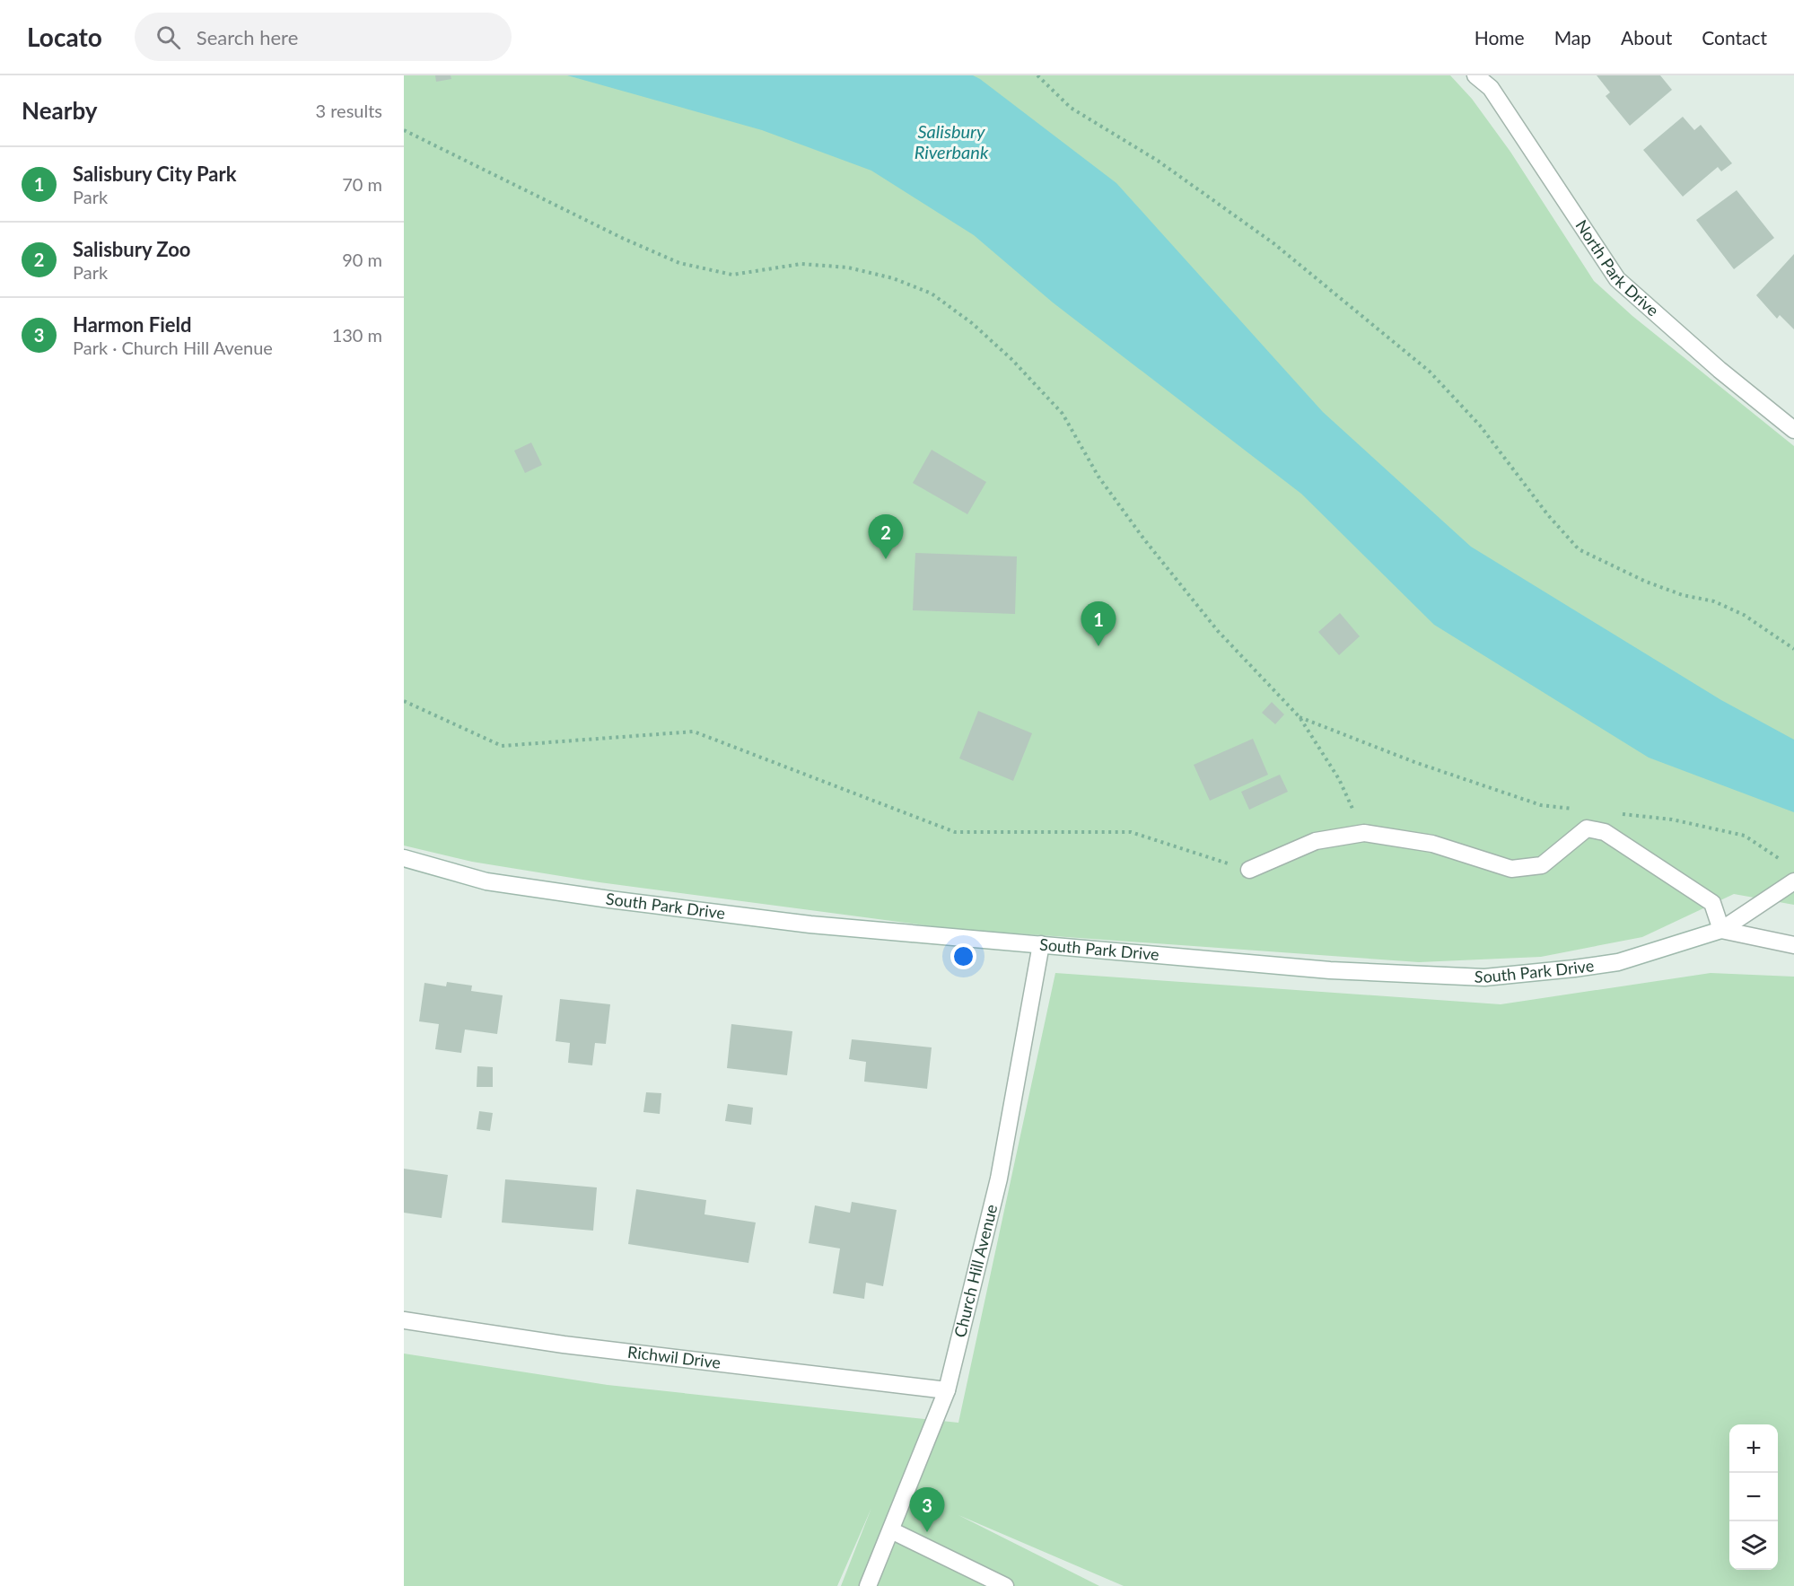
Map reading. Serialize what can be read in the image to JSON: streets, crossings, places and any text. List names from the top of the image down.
{
  "streets": {
    "street": [
      "North Park Drive",
      "South Park Drive",
      "Church Hill Avenue",
      "Richwil Drive"
    ]
  },
  "crossings": [
    ["South Park Drive", "Church Hill Avenue"],
    ["Church Hill Avenue", "Richwil Drive"]
  ],
  "water": ["Salisbury Riverbank"],
  "page": {
    "header": "Locato",
    "search": "Search here",
    "nav": [
      "Home",
      "Map",
      "About",
      "Contact"
    ],
    "heading": ["Nearby", "3 results"],
    "list": [
      {
        "mark": "1",
        "name": "Salisbury City Park",
        "note": "Park",
        "value": "70 m"
      },
      {
        "mark": "2",
        "name": "Salisbury Zoo",
        "note": "Park",
        "value": "90 m"
      },
      {
        "mark": "3",
        "name": "Harmon Field",
        "note": "Park · Church Hill Avenue",
        "value": "130 m"
      }
    ],
    "pins": ["2", "1", "3"],
    "map_buttons": ["+", "−"]
  }
}
